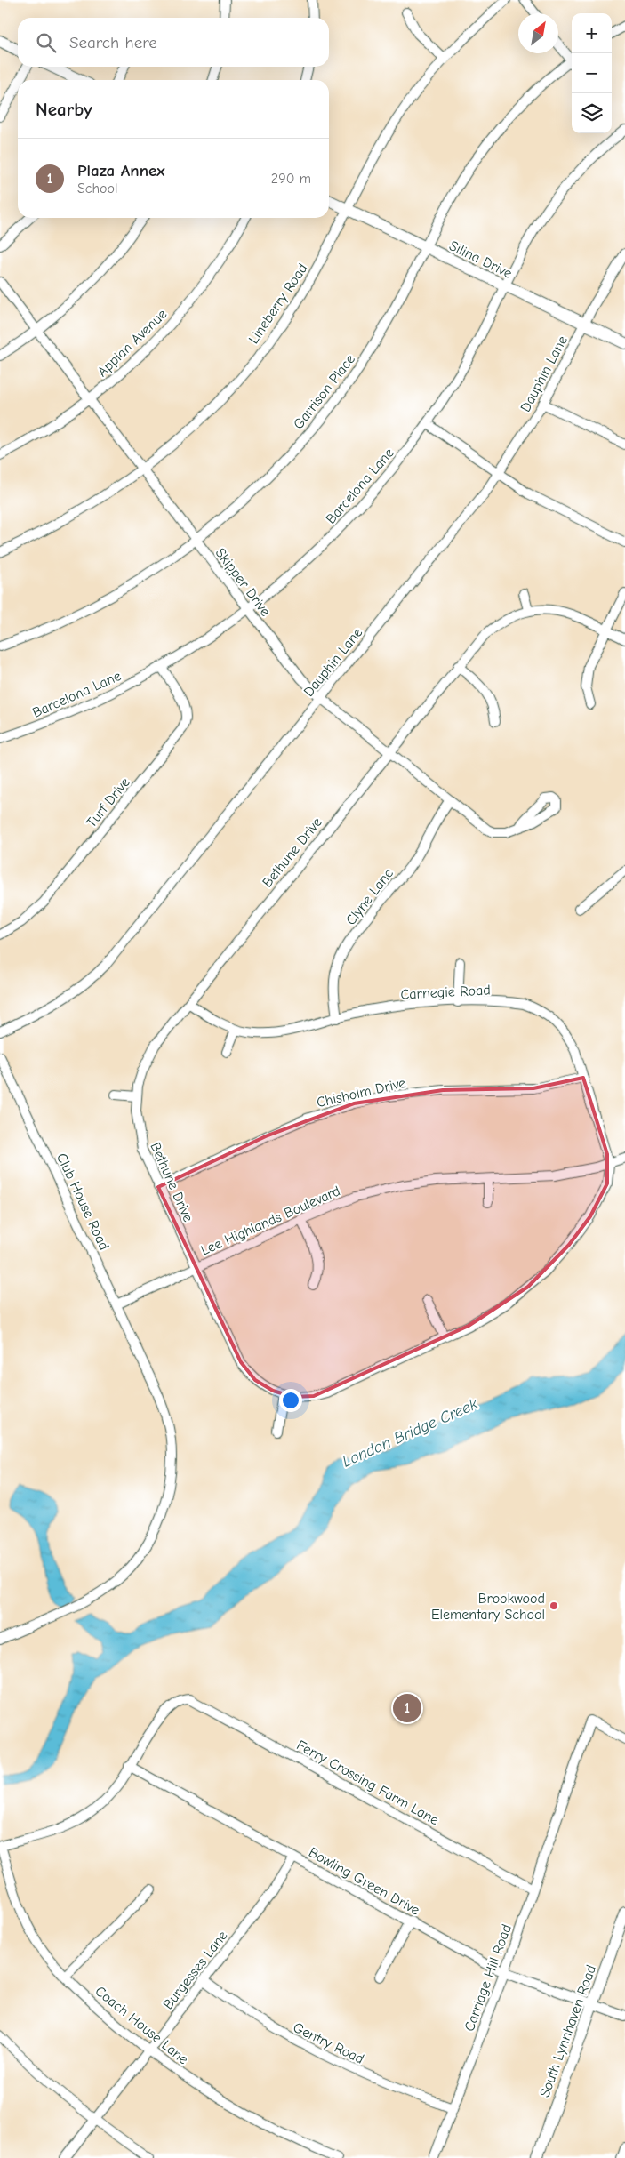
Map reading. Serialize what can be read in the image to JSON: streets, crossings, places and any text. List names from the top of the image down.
{
  "streets": {
    "street": [
      "Silina Drive",
      "Lineberry Road",
      "Appian Avenue",
      "Dauphin Lane",
      "Garrison Place",
      "Barcelona Lane",
      "Skipper Drive",
      "Turf Drive",
      "Bethune Drive",
      "Clyne Lane",
      "Carnegie Road",
      "Chisholm Drive",
      "Club House Road",
      "Lee Highlands Boulevard",
      "Ferry Crossing Farm Lane",
      "Bowling Green Drive",
      "Burgesses Lane",
      "Carriage Hill Road",
      "Coach House Lane",
      "South Lynnhaven Road",
      "Gentry Road"
    ]
  },
  "crossings": [
    ["Silina Drive", "Lineberry Road"],
    ["Silina Drive", "Dauphin Lane"],
    ["Silina Drive", "Garrison Place"],
    ["Silina Drive", "Barcelona Lane"],
    ["Lineberry Road", "Skipper Drive"],
    ["Appian Avenue", "Skipper Drive"],
    ["Dauphin Lane", "Skipper Drive"],
    ["Garrison Place", "Skipper Drive"],
    ["Barcelona Lane", "Skipper Drive"],
    ["Barcelona Lane", "Turf Drive"],
    ["Skipper Drive", "Bethune Drive"],
    ["Skipper Drive", "Clyne Lane"],
    ["Bethune Drive", "Carnegie Road"],
    ["Bethune Drive", "Chisholm Drive"],
    ["Bethune Drive", "Lee Highlands Boulevard"],
    ["Clyne Lane", "Carnegie Road"],
    ["Carnegie Road", "Chisholm Drive"],
    ["Carnegie Road", "Lee Highlands Boulevard"],
    ["Club House Road", "Lee Highlands Boulevard"],
    ["Ferry Crossing Farm Lane", "Bowling Green Drive"],
    ["Ferry Crossing Farm Lane", "Carriage Hill Road"],
    ["Bowling Green Drive", "Burgesses Lane"],
    ["Bowling Green Drive", "Carriage Hill Road"],
    ["Bowling Green Drive", "South Lynnhaven Road"],
    ["Burgesses Lane", "Coach House Lane"],
    ["Burgesses Lane", "Gentry Road"],
    ["Carriage Hill Road", "Gentry Road"]
  ],
  "water": ["London Bridge Creek"],
  "places": ["Brookwood Elementary School"],
  "north": "top right",
  "page": {
    "map_buttons": ["+", "−"],
    "search": "Search here",
    "heading": "Nearby",
    "list": [
      {
        "mark": "1",
        "name": "Plaza Annex",
        "note": "School",
        "value": "290 m"
      }
    ],
    "pins": "1"
  }
}
